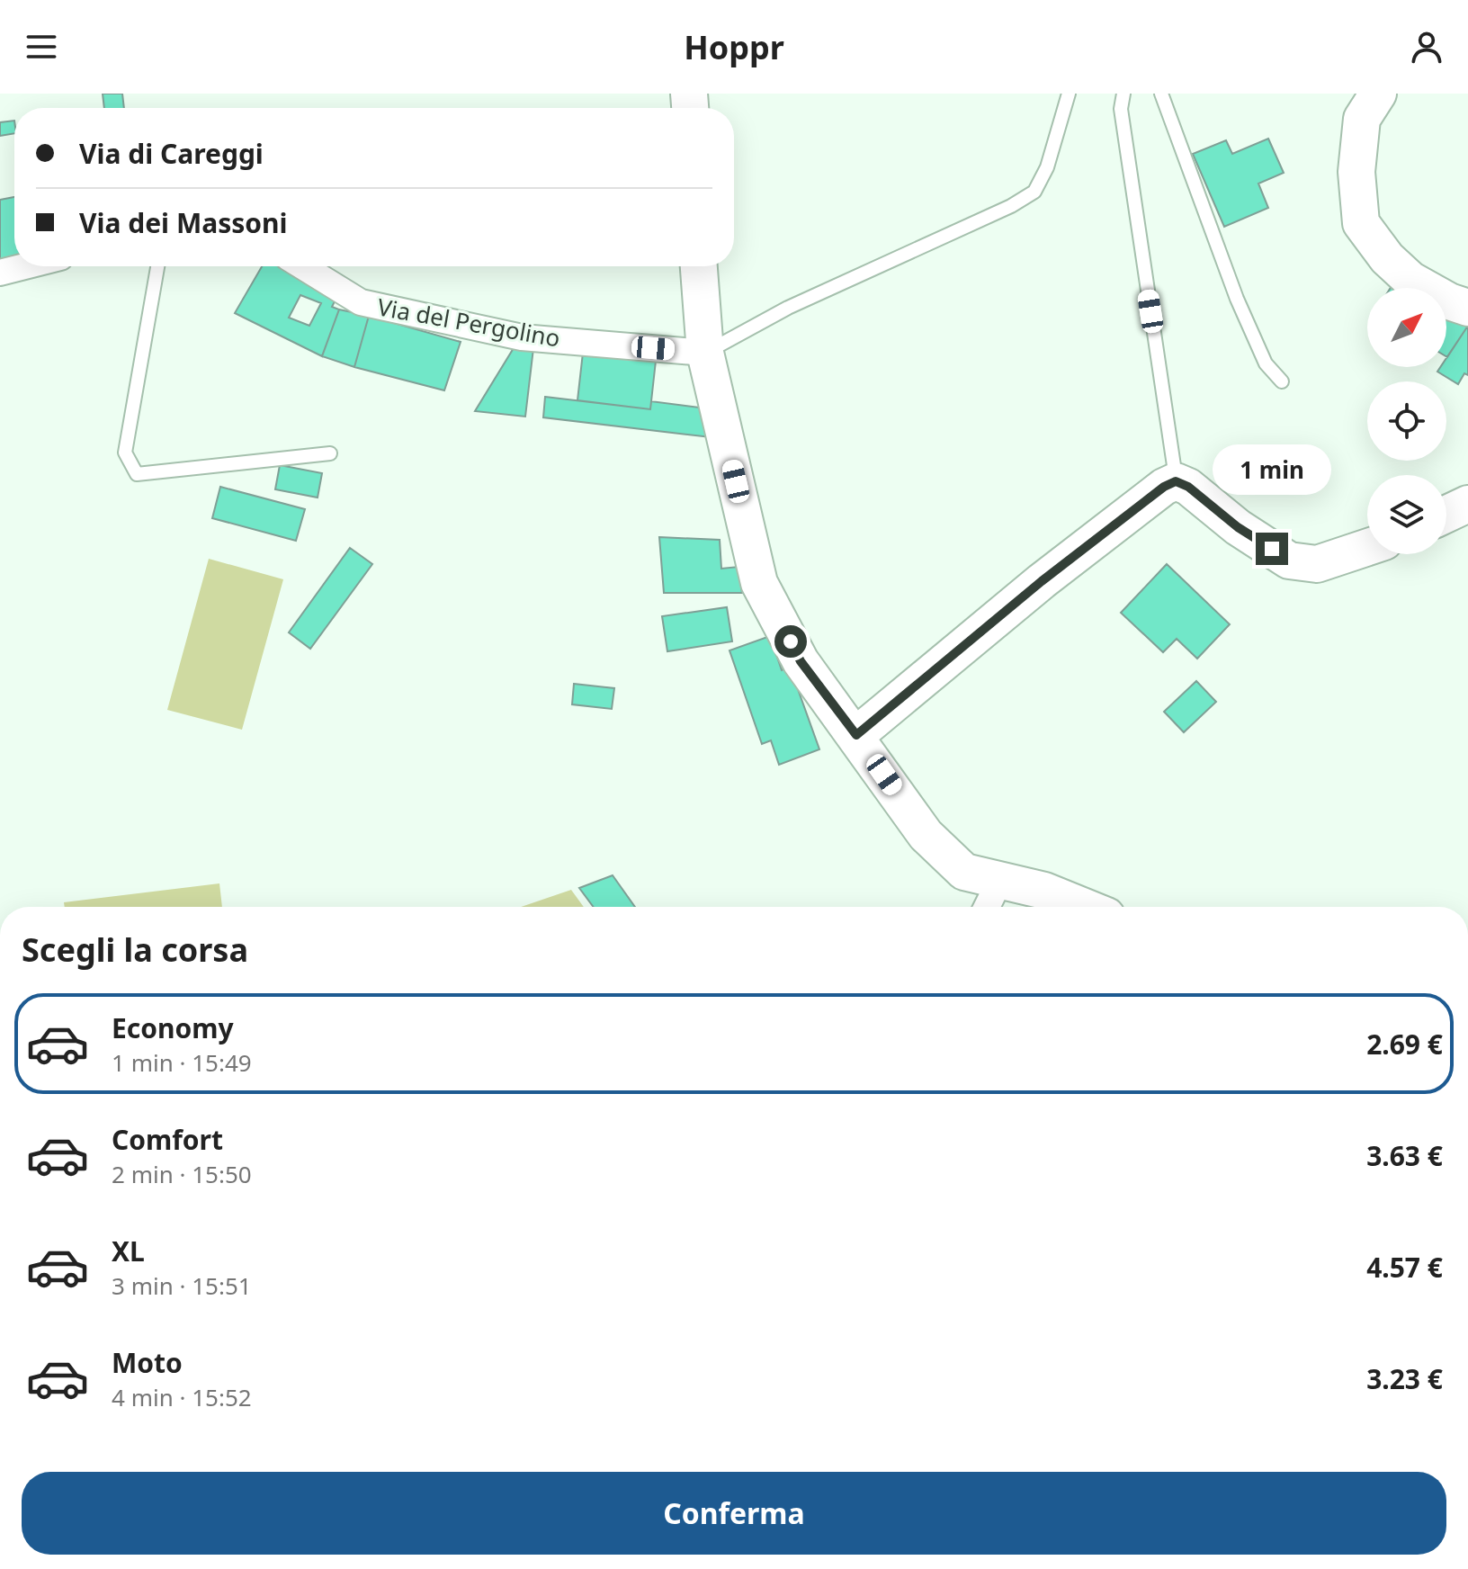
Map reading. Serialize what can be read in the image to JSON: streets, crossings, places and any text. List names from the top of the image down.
{
  "streets": {
    "street": ["Via del Pergolino"]
  },
  "north": "top right",
  "page": {
    "header": "Hoppr",
    "banner": ["Via di Careggi", "Via dei Massoni"],
    "bubble": "1 min",
    "heading": "Scegli la corsa",
    "list": [
      {
        "name": "Economy",
        "note": "1 min · 15:49",
        "value": "2.69 €"
      },
      {
        "name": "Comfort",
        "note": "2 min · 15:50",
        "value": "3.63 €"
      },
      {
        "name": "XL",
        "note": "3 min · 15:51",
        "value": "4.57 €"
      },
      {
        "name": "Moto",
        "note": "4 min · 15:52",
        "value": "3.23 €"
      }
    ],
    "buttons": "Conferma"
  }
}
